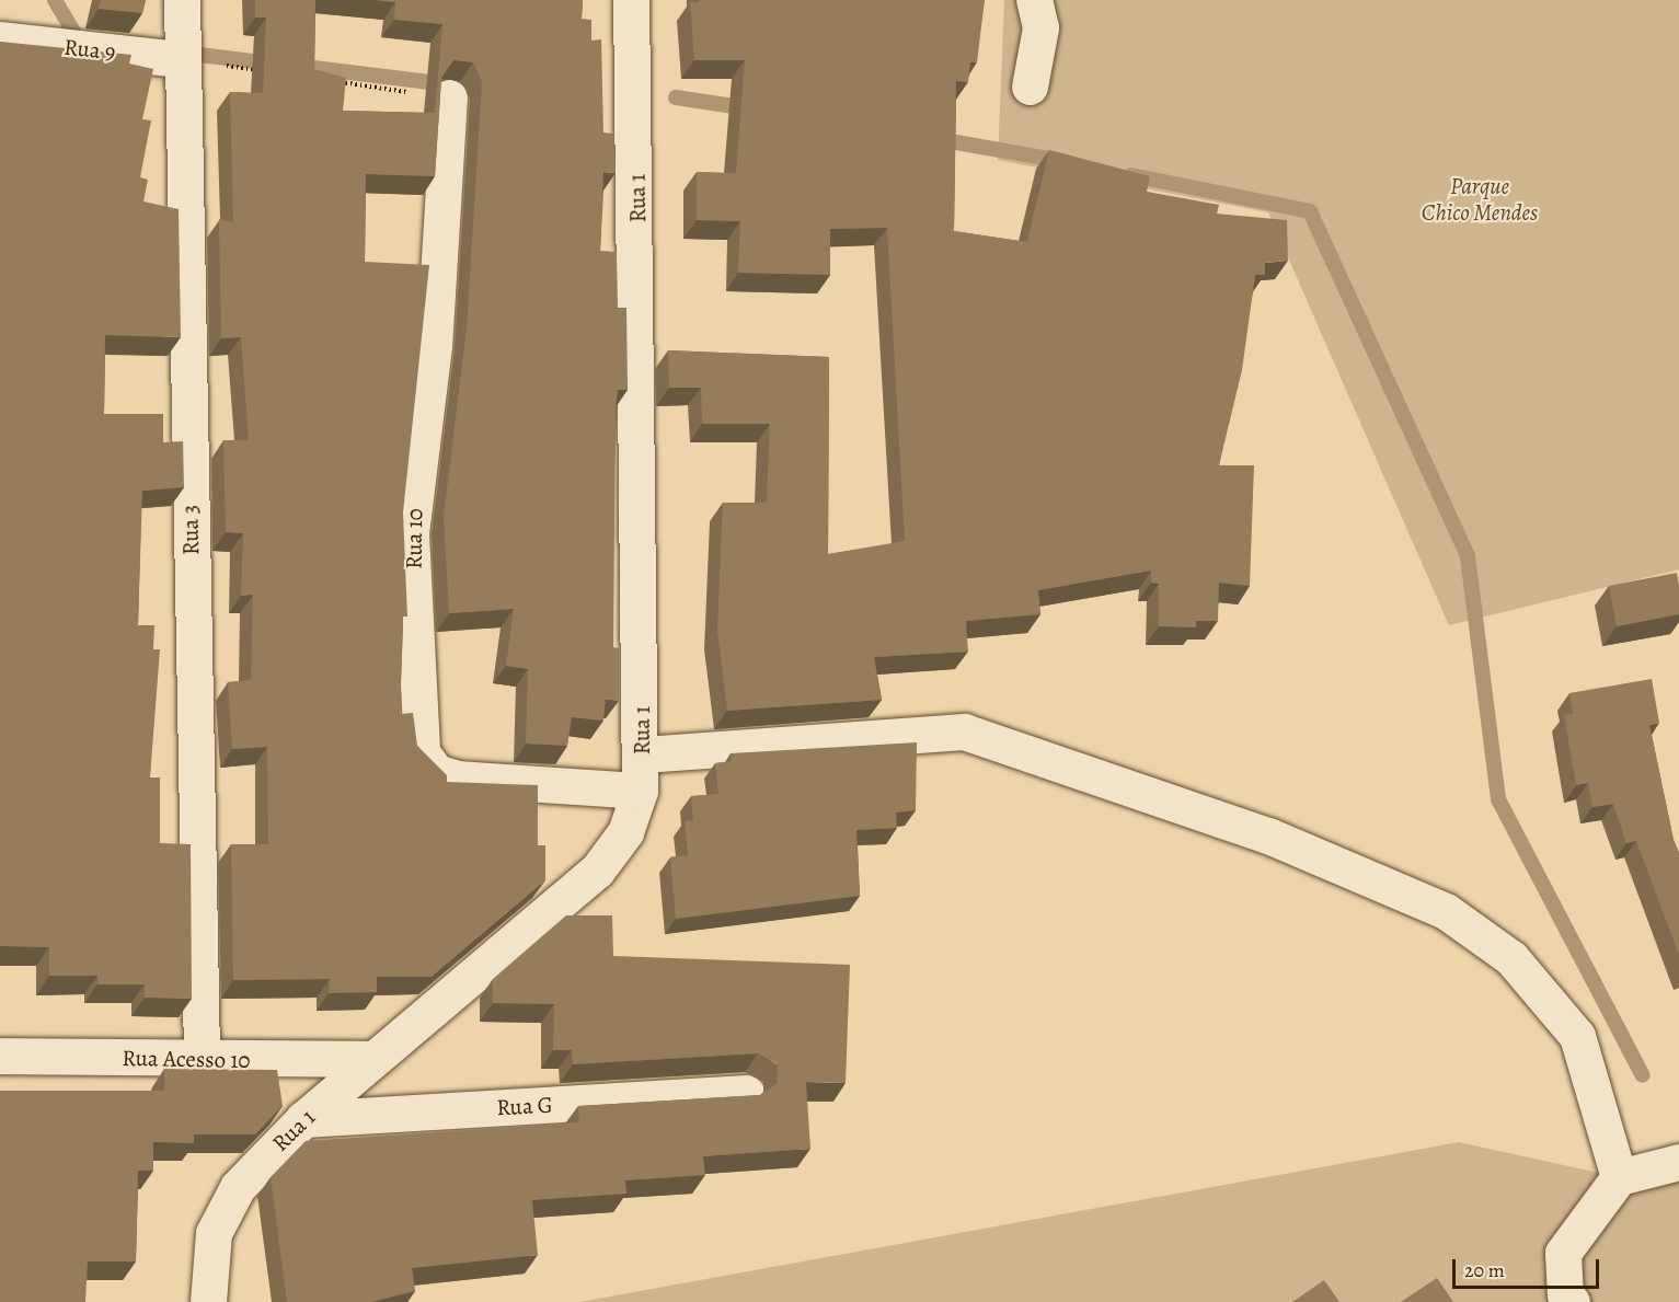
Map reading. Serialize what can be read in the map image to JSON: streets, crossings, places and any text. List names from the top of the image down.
{
  "streets": {
    "street": [
      "Rua 9",
      "Rua 1",
      "Rua 3",
      "Rua 10",
      "Rua Acesso 10",
      "Rua G"
    ]
  },
  "crossings": [
    ["Rua 9", "Rua 3"],
    ["Rua 1", "Rua 10"],
    ["Rua 1", "Rua Acesso 10"],
    ["Rua 1", "Rua G"],
    ["Rua 3", "Rua Acesso 10"]
  ],
  "parks": ["Parque Chico Mendes"],
  "scale_bar": "20 m"
}
